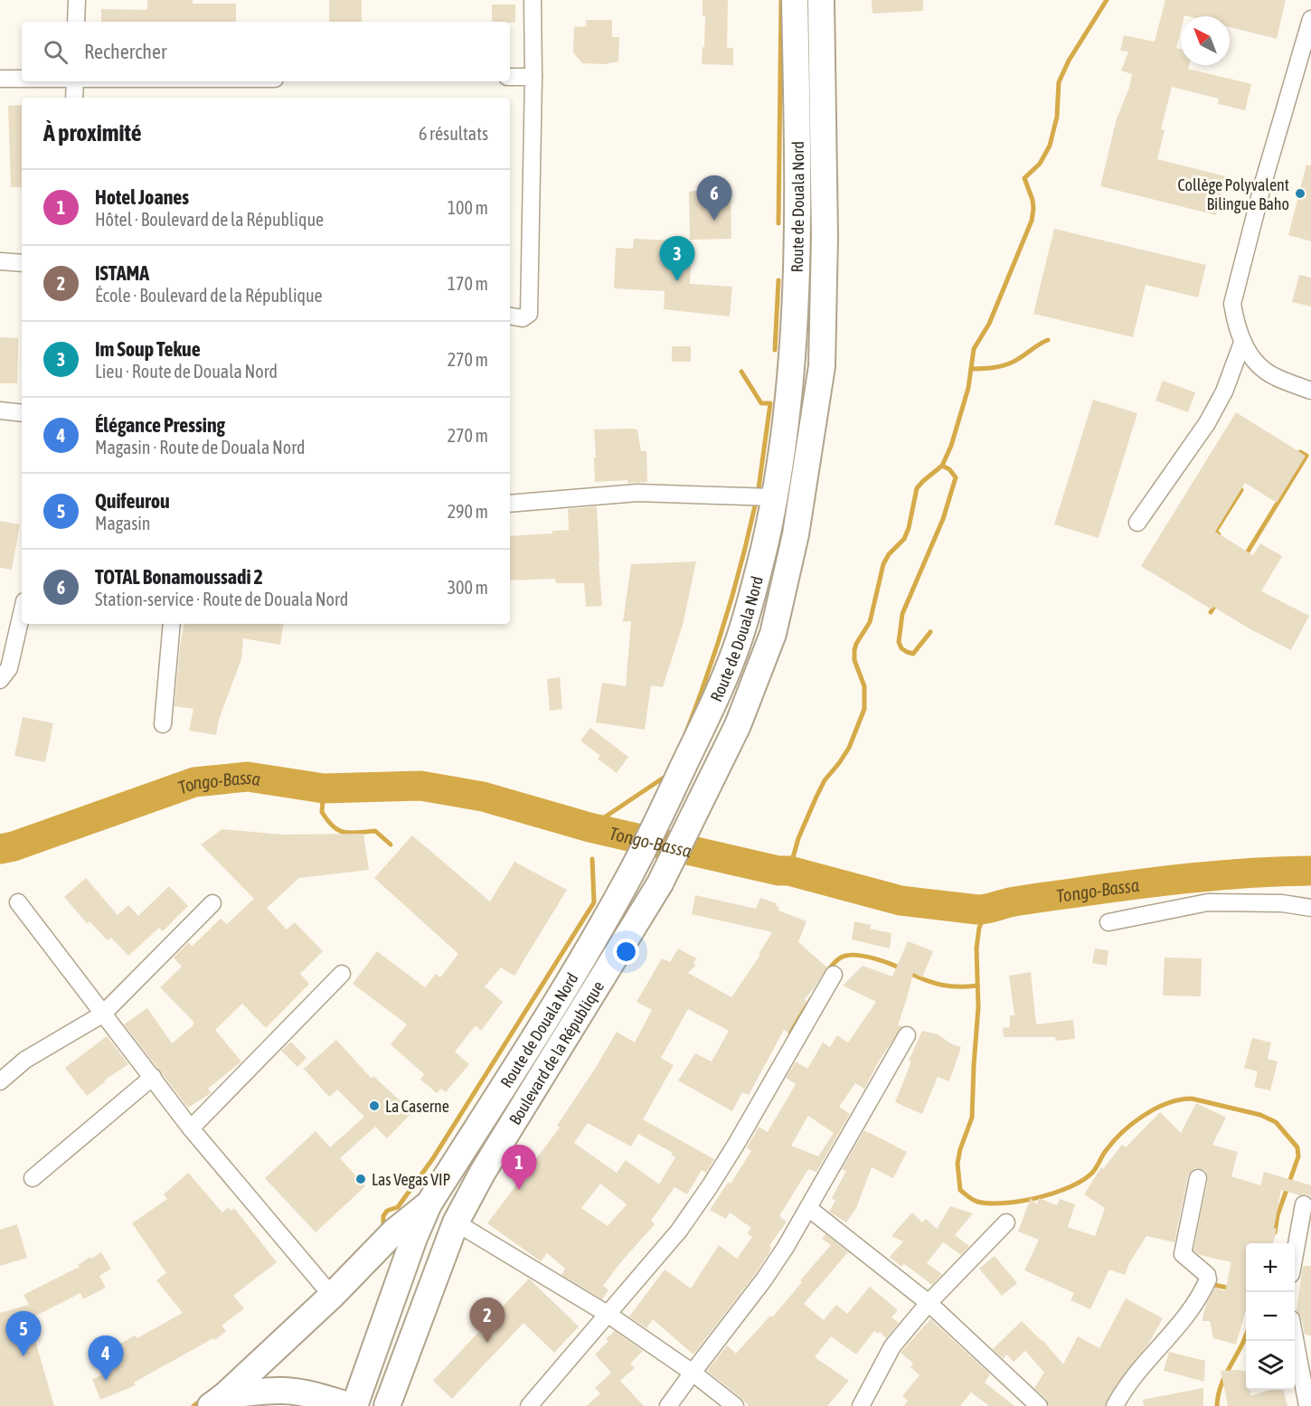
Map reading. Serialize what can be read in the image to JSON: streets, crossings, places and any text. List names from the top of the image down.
{
  "streets": {
    "main road": ["Route de Douala Nord", "Boulevard de la République"]
  },
  "crossings": [
    ["Route de Douala Nord", "Boulevard de la République"]
  ],
  "water": ["Tongo-Bassa"],
  "places": ["Collège Polyvalent Bilingue Baho", "La Caserne", "Las Vegas VIP"],
  "north": "top left",
  "page": {
    "search": "Rechercher",
    "heading": ["À proximité", "6 résultats"],
    "list": [
      {
        "mark": "1",
        "name": "Hotel Joanes",
        "note": "Hôtel · Boulevard de la République",
        "value": "100 m"
      },
      {
        "mark": "2",
        "name": "ISTAMA",
        "note": "École · Boulevard de la République",
        "value": "170 m"
      },
      {
        "mark": "3",
        "name": "Im Soup Tekue",
        "note": "Lieu · Route de Douala Nord",
        "value": "270 m"
      },
      {
        "mark": "4",
        "name": "Élégance Pressing",
        "note": "Magasin · Route de Douala Nord",
        "value": "270 m"
      },
      {
        "mark": "5",
        "name": "Quifeurou",
        "note": "Magasin",
        "value": "290 m"
      },
      {
        "mark": "6",
        "name": "TOTAL Bonamoussadi 2",
        "note": "Station-service · Route de Douala Nord",
        "value": "300 m"
      }
    ],
    "pins": [
      "6",
      "3",
      "1",
      "2",
      "5",
      "4"
    ],
    "map_buttons": ["+", "−"]
  }
}
